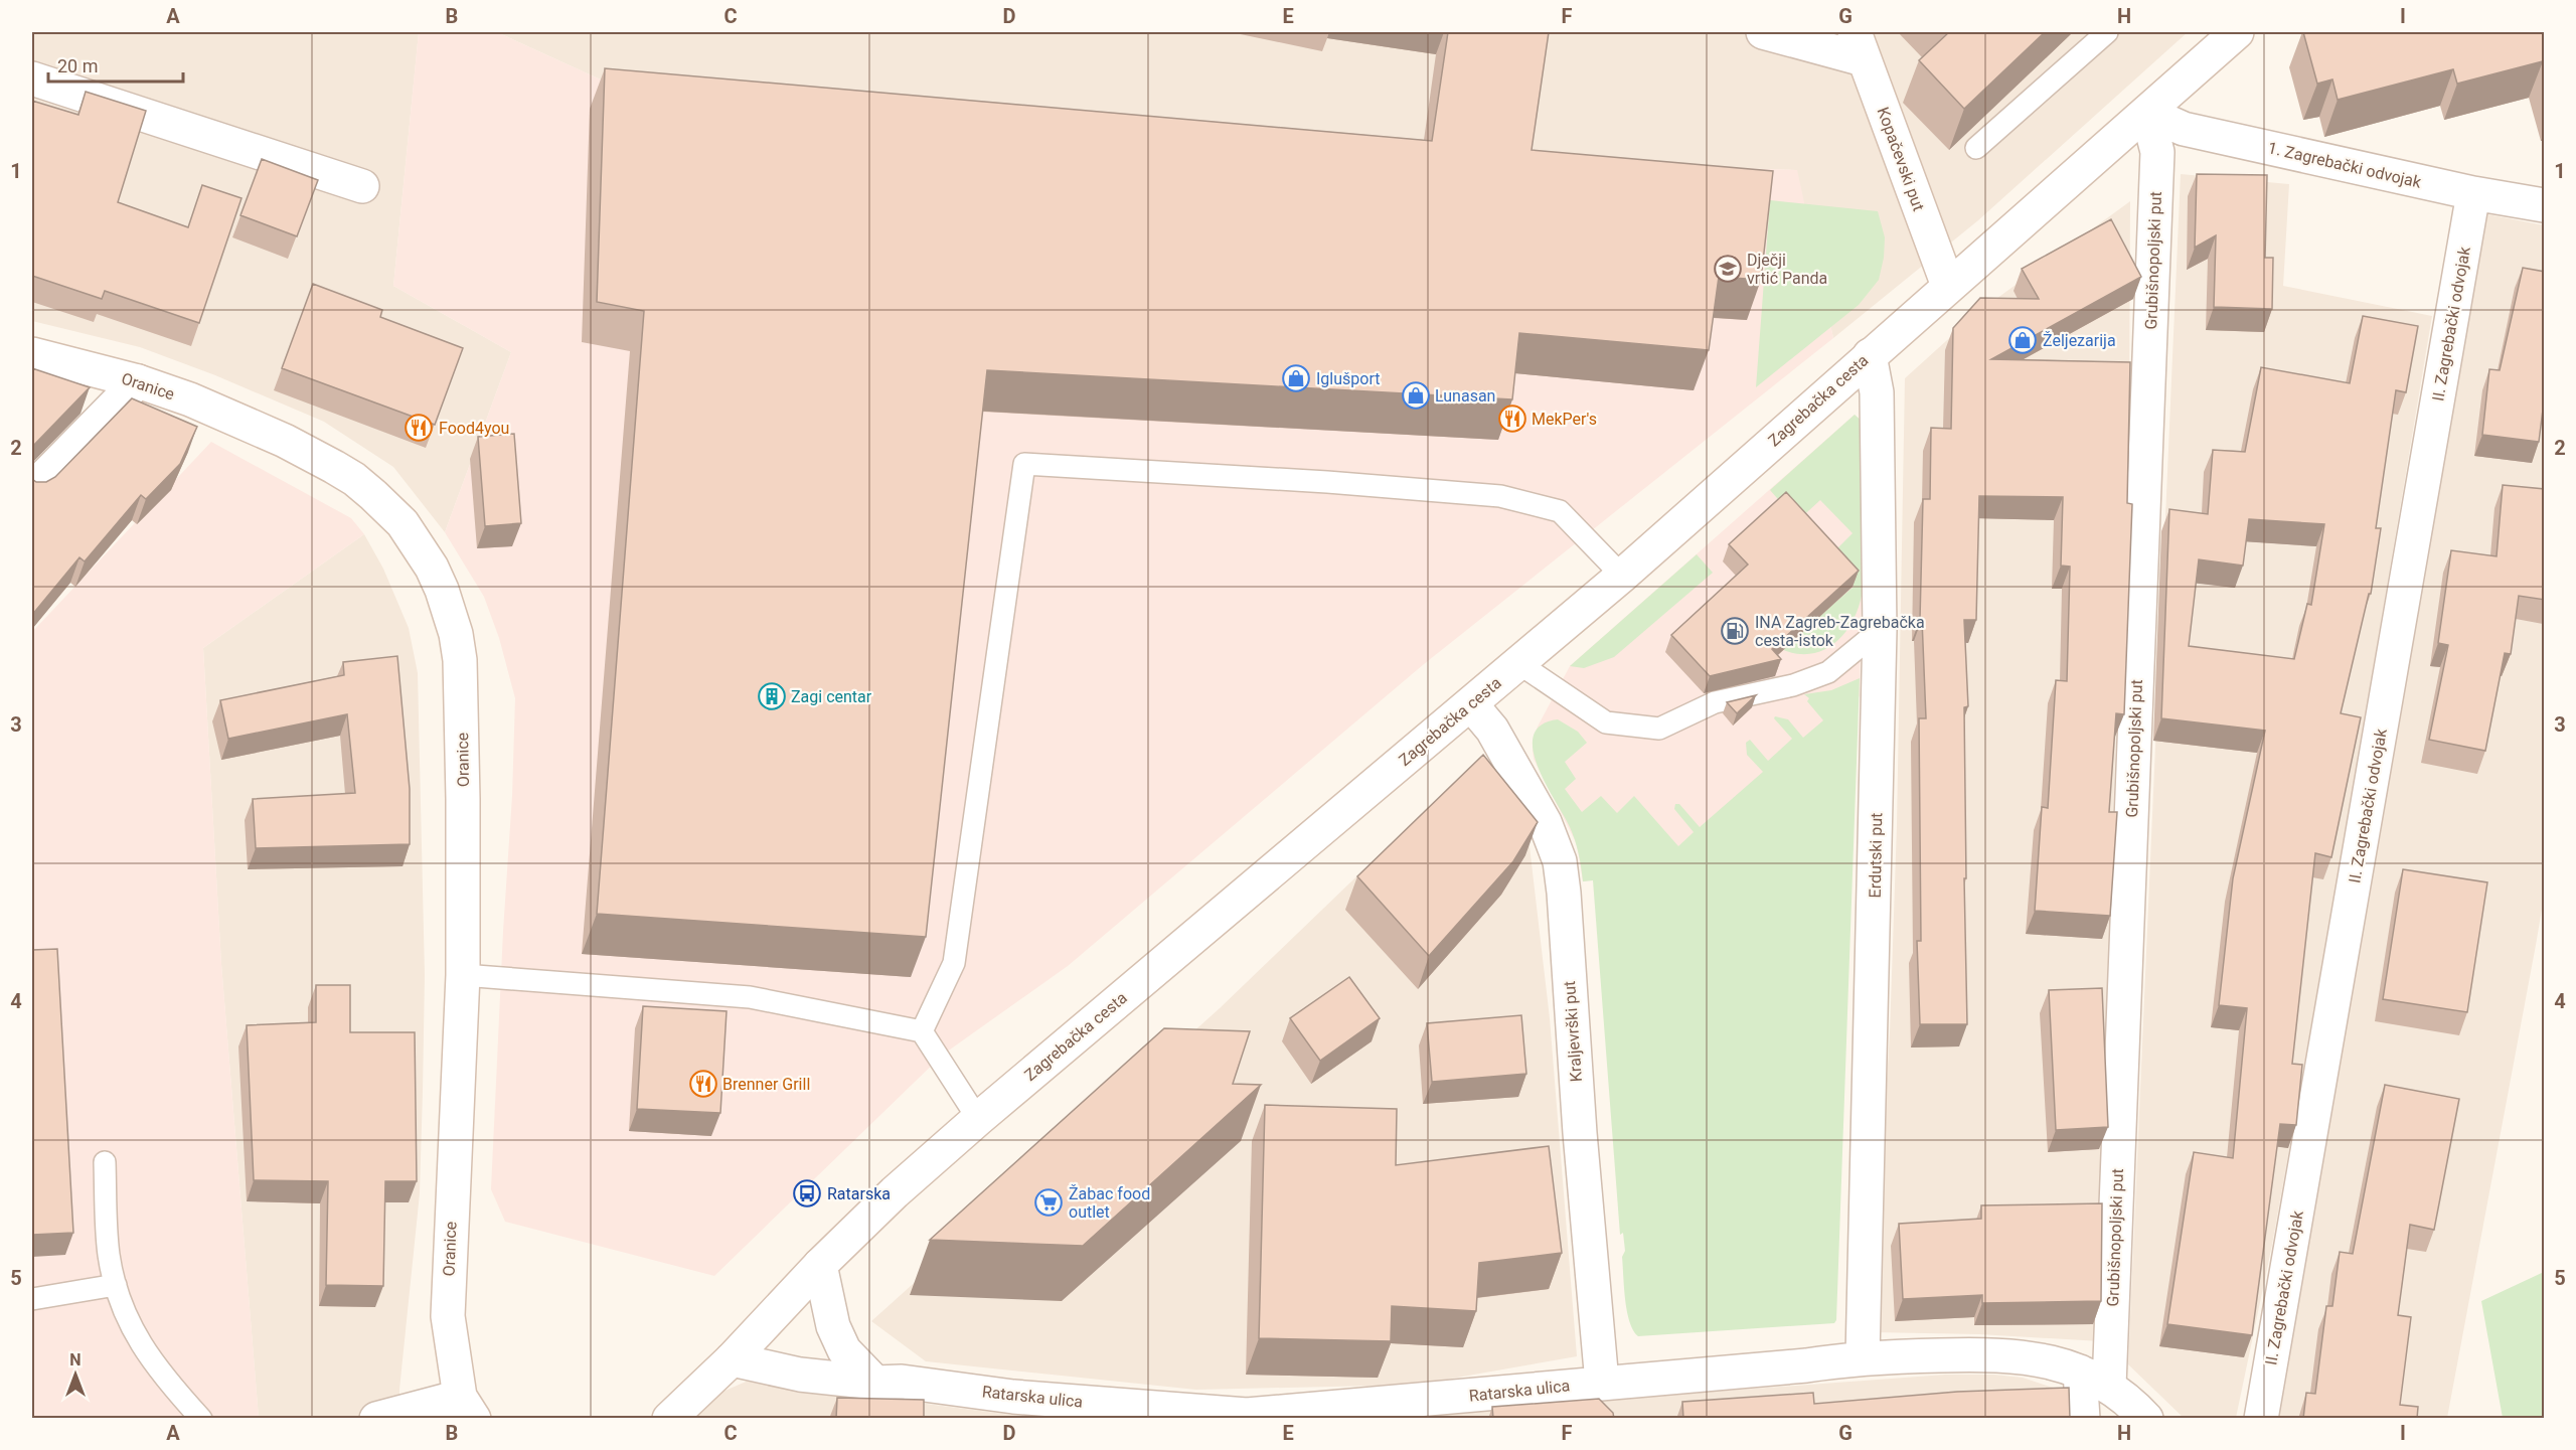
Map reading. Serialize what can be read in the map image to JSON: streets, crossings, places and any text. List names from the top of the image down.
{
  "streets": {
    "street": [
      "Kopačevski put",
      "1. Zagrebački odvojak",
      "Grubišnopoljski put",
      "II. Zagrebački odvojak",
      "Oranice",
      "Zagrebačka cesta",
      "Erdutski put",
      "Kraljevrški put",
      "Ratarska ulica"
    ]
  },
  "crossings": [
    ["Kopačevski put", "Zagrebačka cesta"],
    ["1. Zagrebački odvojak", "Grubišnopoljski put"],
    ["1. Zagrebački odvojak", "II. Zagrebački odvojak"],
    ["1. Zagrebački odvojak", "Zagrebačka cesta"],
    ["Grubišnopoljski put", "Zagrebačka cesta"],
    ["Grubišnopoljski put", "Ratarska ulica"],
    ["Zagrebačka cesta", "Erdutski put"],
    ["Zagrebačka cesta", "Kraljevrški put"],
    ["Zagrebačka cesta", "Ratarska ulica"],
    ["Erdutski put", "Ratarska ulica"],
    ["Kraljevrški put", "Ratarska ulica"]
  ],
  "places": {
    "school or university": ["Dječji vrtić Panda"],
    "shop": ["Željezarija", "Iglušport", "Lunasan"],
    "restaurant": ["MekPer's", "Food4you", "Brenner Grill"],
    "fuel station": ["INA Zagreb-Zagrebačka cesta-istok"],
    "building": ["Zagi centar"],
    "bus stop": ["Ratarska"],
    "supermarket": ["Žabac food outlet"]
  },
  "scale_bar": "20 m",
  "north": "top",
  "grid": {
    "columns": [
      "A",
      "B",
      "C",
      "D",
      "E",
      "F",
      "G",
      "H",
      "I"
    ],
    "rows": [
      "1",
      "2",
      "3",
      "4",
      "5"
    ]
  }
}
